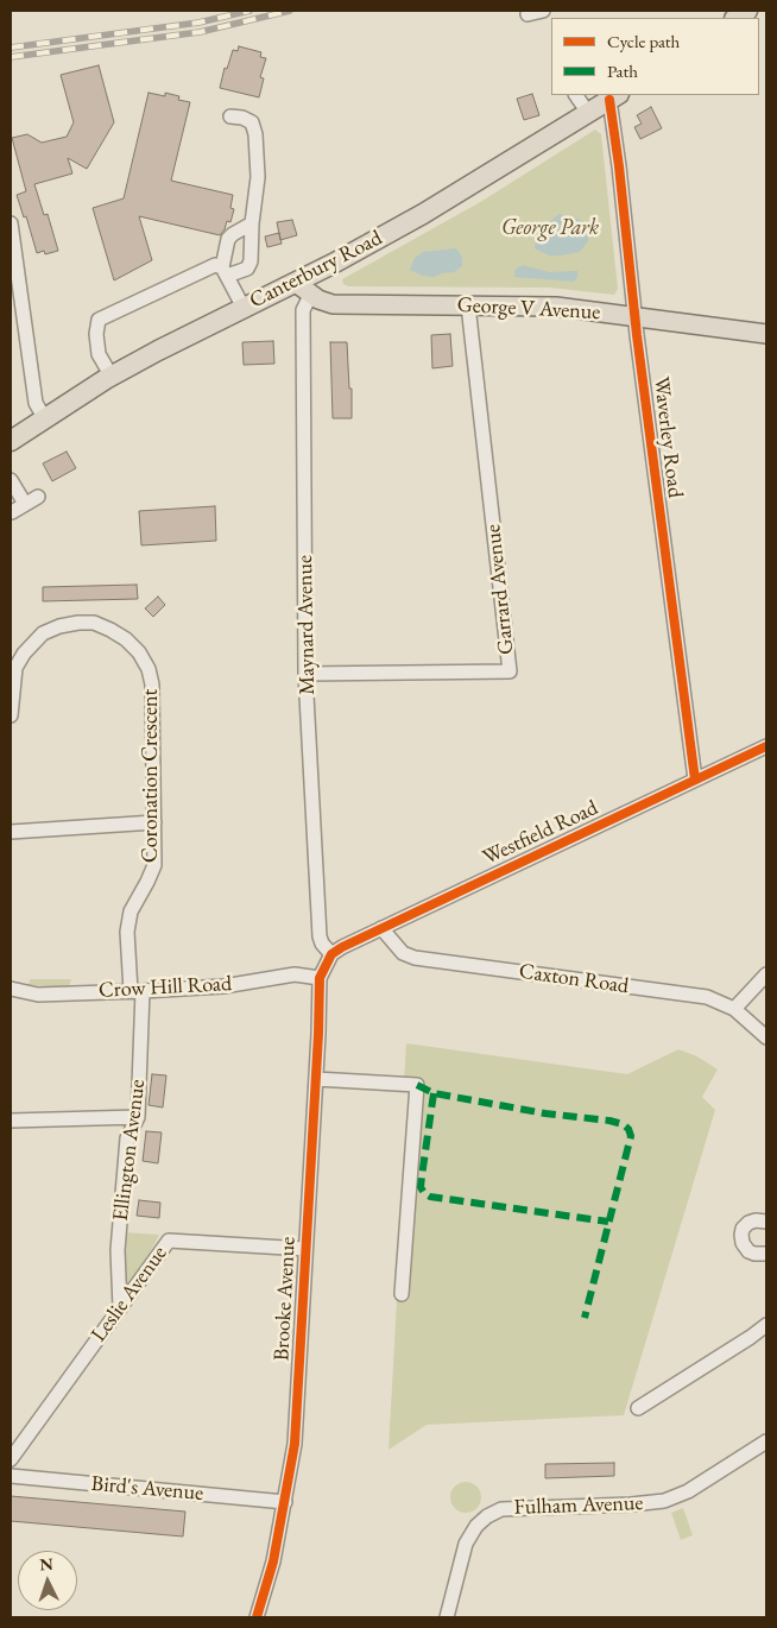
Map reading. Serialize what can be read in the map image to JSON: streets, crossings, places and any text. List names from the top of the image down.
{
  "streets": {
    "highway": ["Canterbury Road"],
    "main road": ["George V Avenue"],
    "street": [
      "Waverley Road",
      "Garrard Avenue",
      "Maynard Avenue",
      "Coronation Crescent",
      "Westfield Road",
      "Caxton Road",
      "Crow Hill Road",
      "Ellington Avenue",
      "Leslie Avenue",
      "Brooke Avenue",
      "Bird's Avenue",
      "Fulham Avenue"
    ]
  },
  "crossings": [
    ["Canterbury Road", "George V Avenue"],
    ["Canterbury Road", "Waverley Road"],
    ["Canterbury Road", "Maynard Avenue"],
    ["George V Avenue", "Waverley Road"],
    ["George V Avenue", "Garrard Avenue"],
    ["George V Avenue", "Maynard Avenue"],
    ["Waverley Road", "Westfield Road"],
    ["Garrard Avenue", "Maynard Avenue"],
    ["Maynard Avenue", "Westfield Road"],
    ["Coronation Crescent", "Crow Hill Road"],
    ["Coronation Crescent", "Ellington Avenue"],
    ["Westfield Road", "Caxton Road"],
    ["Crow Hill Road", "Ellington Avenue"],
    ["Crow Hill Road", "Brooke Avenue"],
    ["Ellington Avenue", "Leslie Avenue"],
    ["Leslie Avenue", "Brooke Avenue"],
    ["Brooke Avenue", "Bird's Avenue"]
  ],
  "parks": ["George Park"],
  "legend": ["Cycle path", "Path"],
  "north": "top"
}
